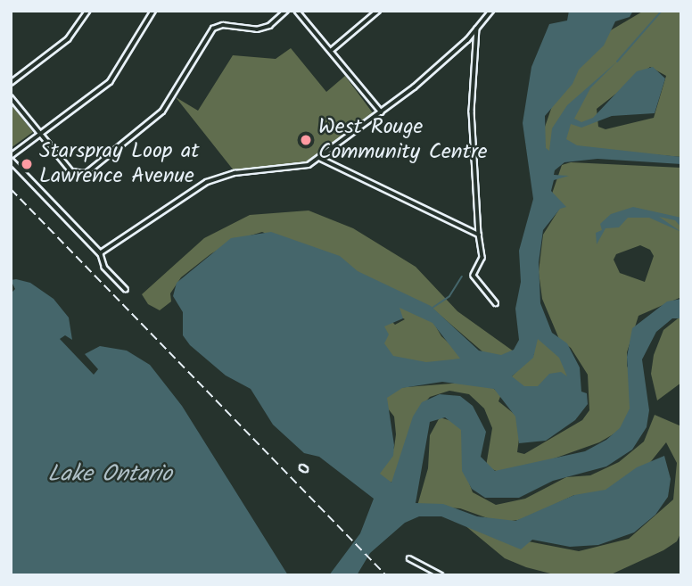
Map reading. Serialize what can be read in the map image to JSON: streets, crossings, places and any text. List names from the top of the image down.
{
  "water": ["Lake Ontario"],
  "places": ["West Rouge Community Centre", "Starspray Loop at Lawrence Avenue"]
}
